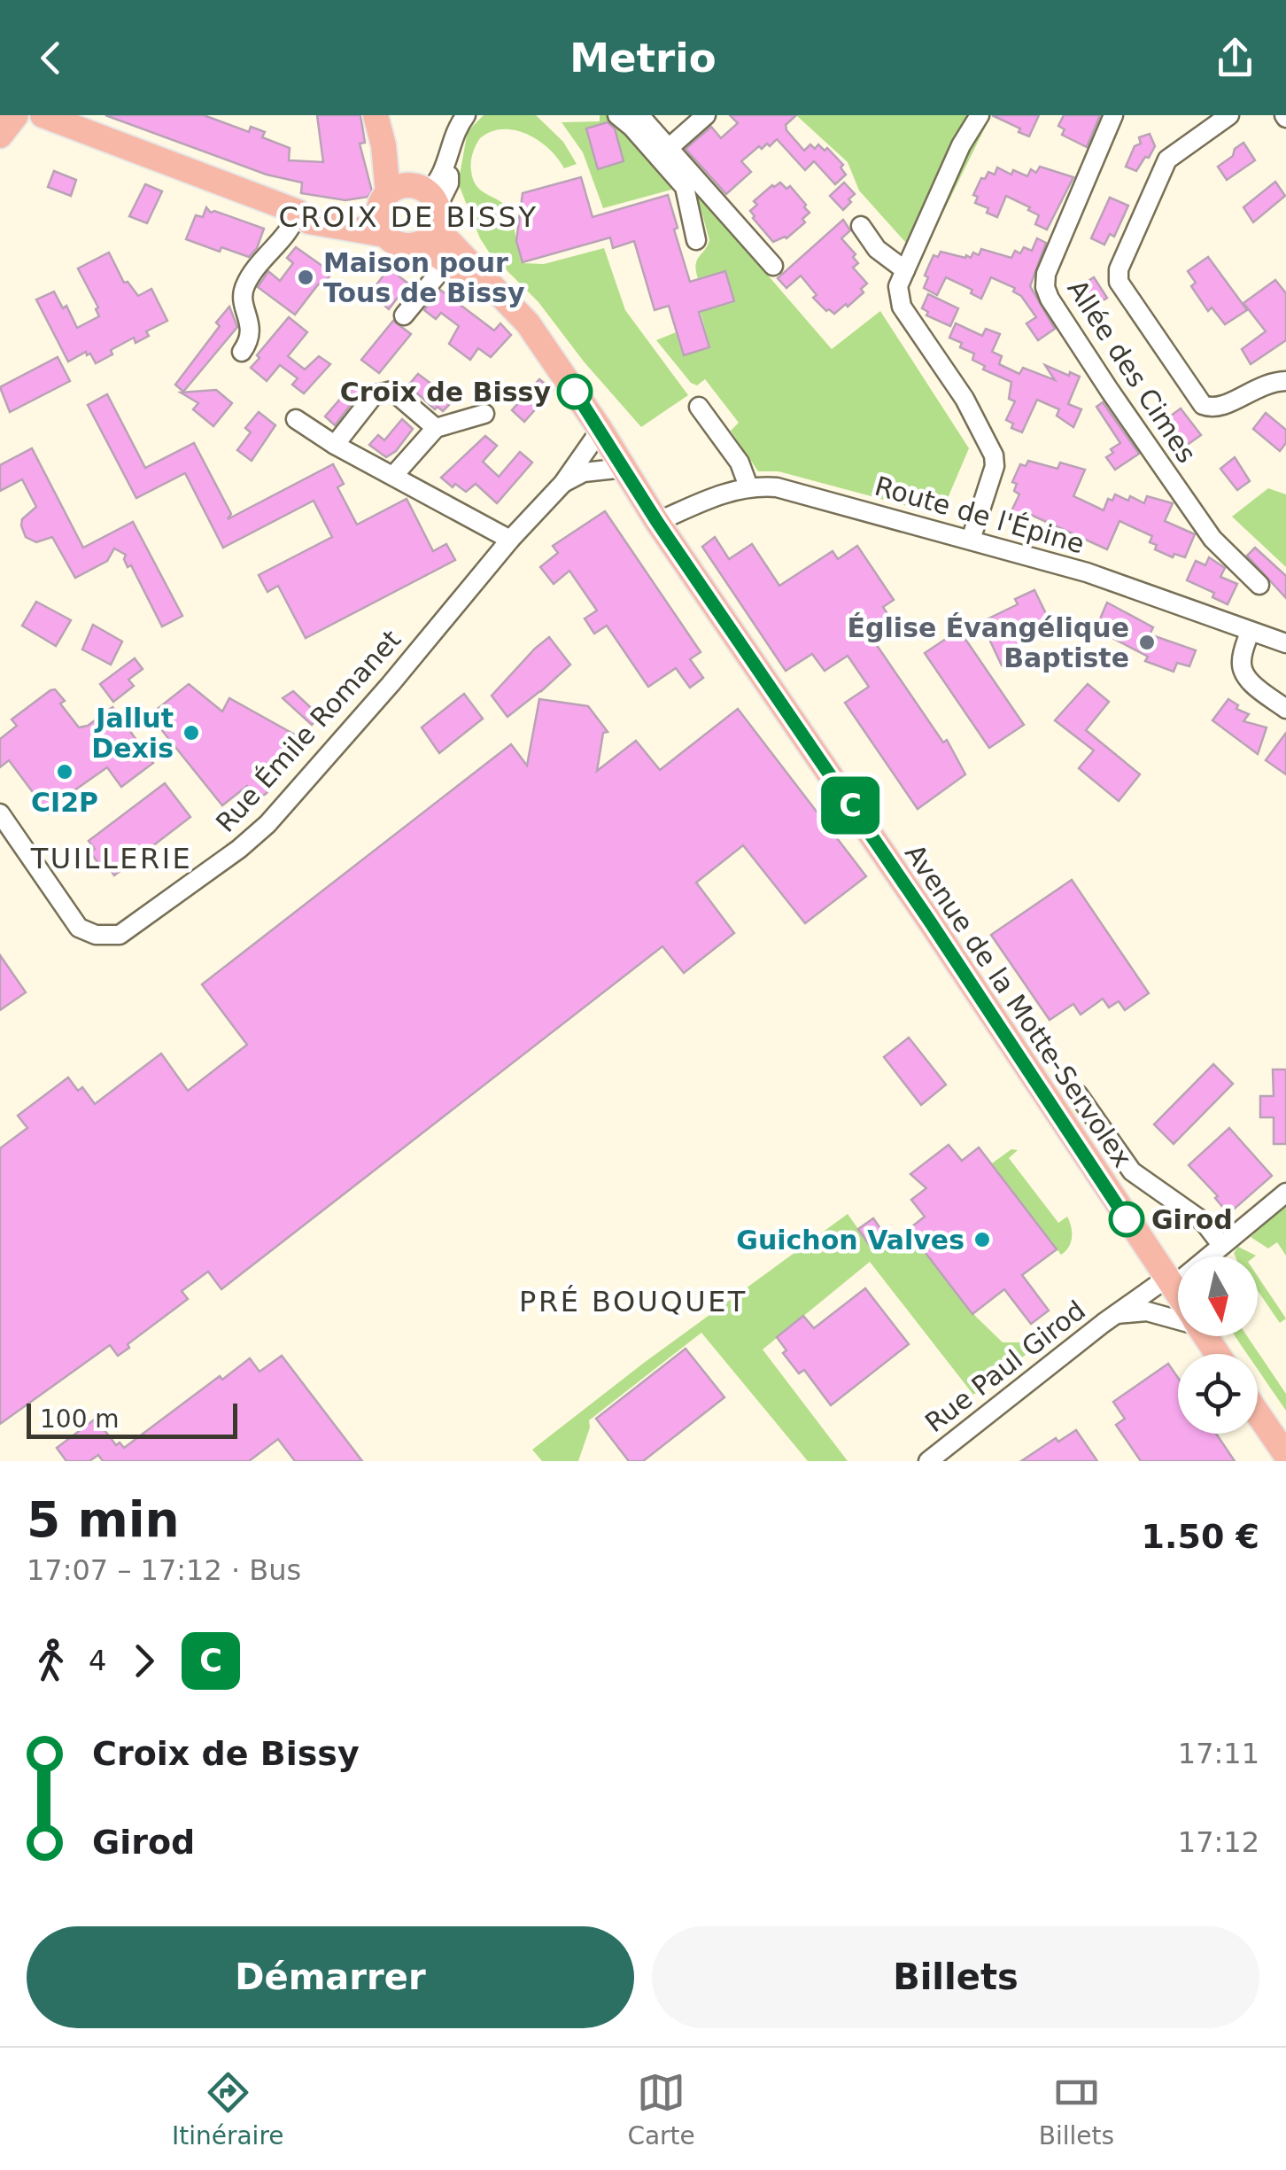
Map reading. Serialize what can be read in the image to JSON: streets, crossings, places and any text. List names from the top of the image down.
{
  "streets": {
    "main road": ["Avenue de la Motte-Servolex"],
    "street": [
      "Allée des Cimes",
      "Route de l'Épine",
      "Rue Émile Romanet",
      "Rue Paul Girod"
    ]
  },
  "crossings": [
    ["Route de l'Épine", "Avenue de la Motte-Servolex"],
    ["Rue Émile Romanet", "Avenue de la Motte-Servolex"],
    ["Avenue de la Motte-Servolex", "Rue Paul Girod"]
  ],
  "districts": ["CROIX DE BISSY", "TUILLERIE", "PRÉ BOUQUET"],
  "places": [
    "Maison pour Tous de Bissy",
    "Croix de Bissy",
    "Église Évangélique Baptiste",
    "Jallut Dexis",
    "CI2P",
    "Girod",
    "Guichon Valves"
  ],
  "lines": ["bus line C"],
  "scale_bar": "100 m",
  "north": "bottom",
  "page": {
    "header": "Metrio",
    "on_map": "C",
    "scale": "100 m",
    "heading": ["5 min", "17:07 – 17:12 · Bus", "1.50 €"],
    "legs": ["4", "C"],
    "list": [
      {
        "name": "Croix de Bissy",
        "value": "17:11"
      },
      {
        "name": "Girod",
        "value": "17:12"
      }
    ],
    "buttons": ["Démarrer", "Billets"],
    "tabs": ["Itinéraire", "Carte", "Billets"]
  }
}
